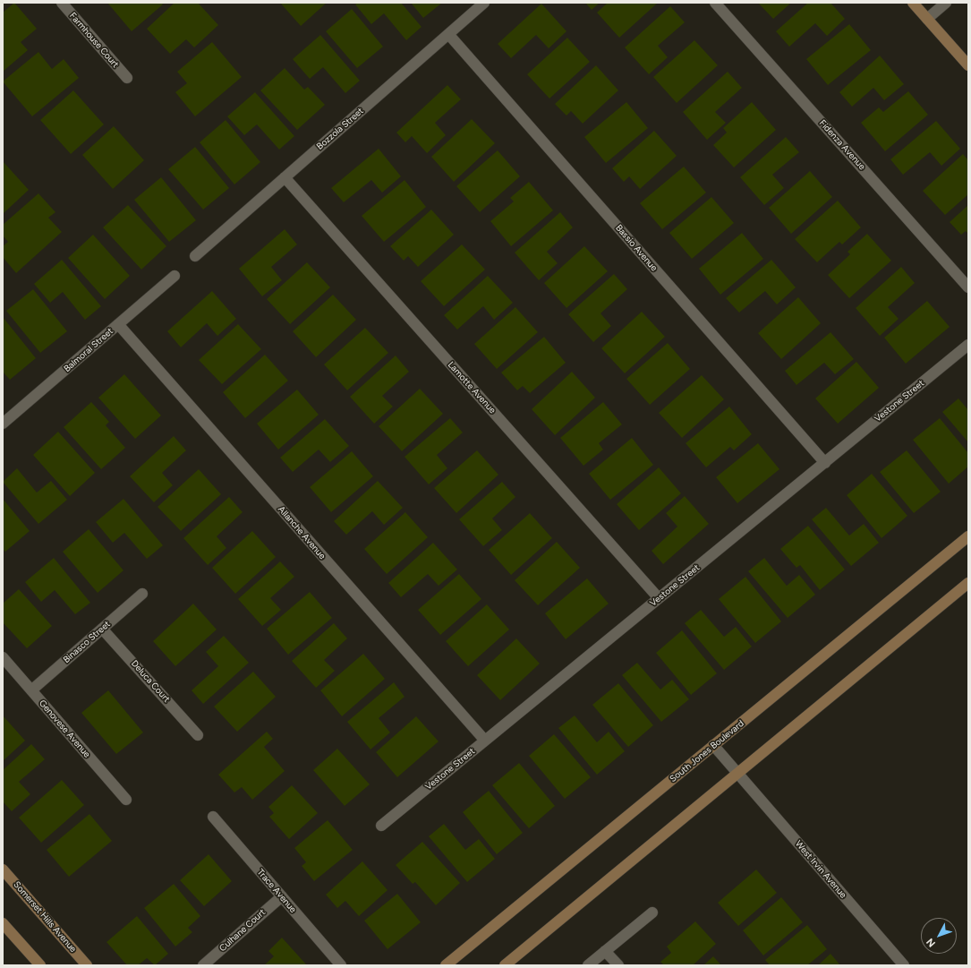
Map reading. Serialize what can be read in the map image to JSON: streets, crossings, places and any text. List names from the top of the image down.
{
  "streets": {
    "street": [
      "Farmhouse Court",
      "Bozzola Street",
      "Fidenza Avenue",
      "Bassio Avenue",
      "Balmoral Street",
      "Lamotte Avenue",
      "Vestone Street",
      "Allanche Avenue",
      "Binasco Street",
      "Deluca Court",
      "Genovese Avenue",
      "South Jones Boulevard",
      "West Irvin Avenue",
      "Trace Avenue",
      "Somerset Hills Avenue",
      "Culhane Court"
    ]
  },
  "crossings": [
    ["Bozzola Street", "Bassio Avenue"],
    ["Bozzola Street", "Lamotte Avenue"],
    ["Bassio Avenue", "Vestone Street"],
    ["Balmoral Street", "Allanche Avenue"],
    ["Lamotte Avenue", "Vestone Street"],
    ["Vestone Street", "Allanche Avenue"],
    ["Binasco Street", "Deluca Court"],
    ["Binasco Street", "Genovese Avenue"],
    ["South Jones Boulevard", "West Irvin Avenue"],
    ["Trace Avenue", "Culhane Court"]
  ],
  "north": "bottom left"
}
